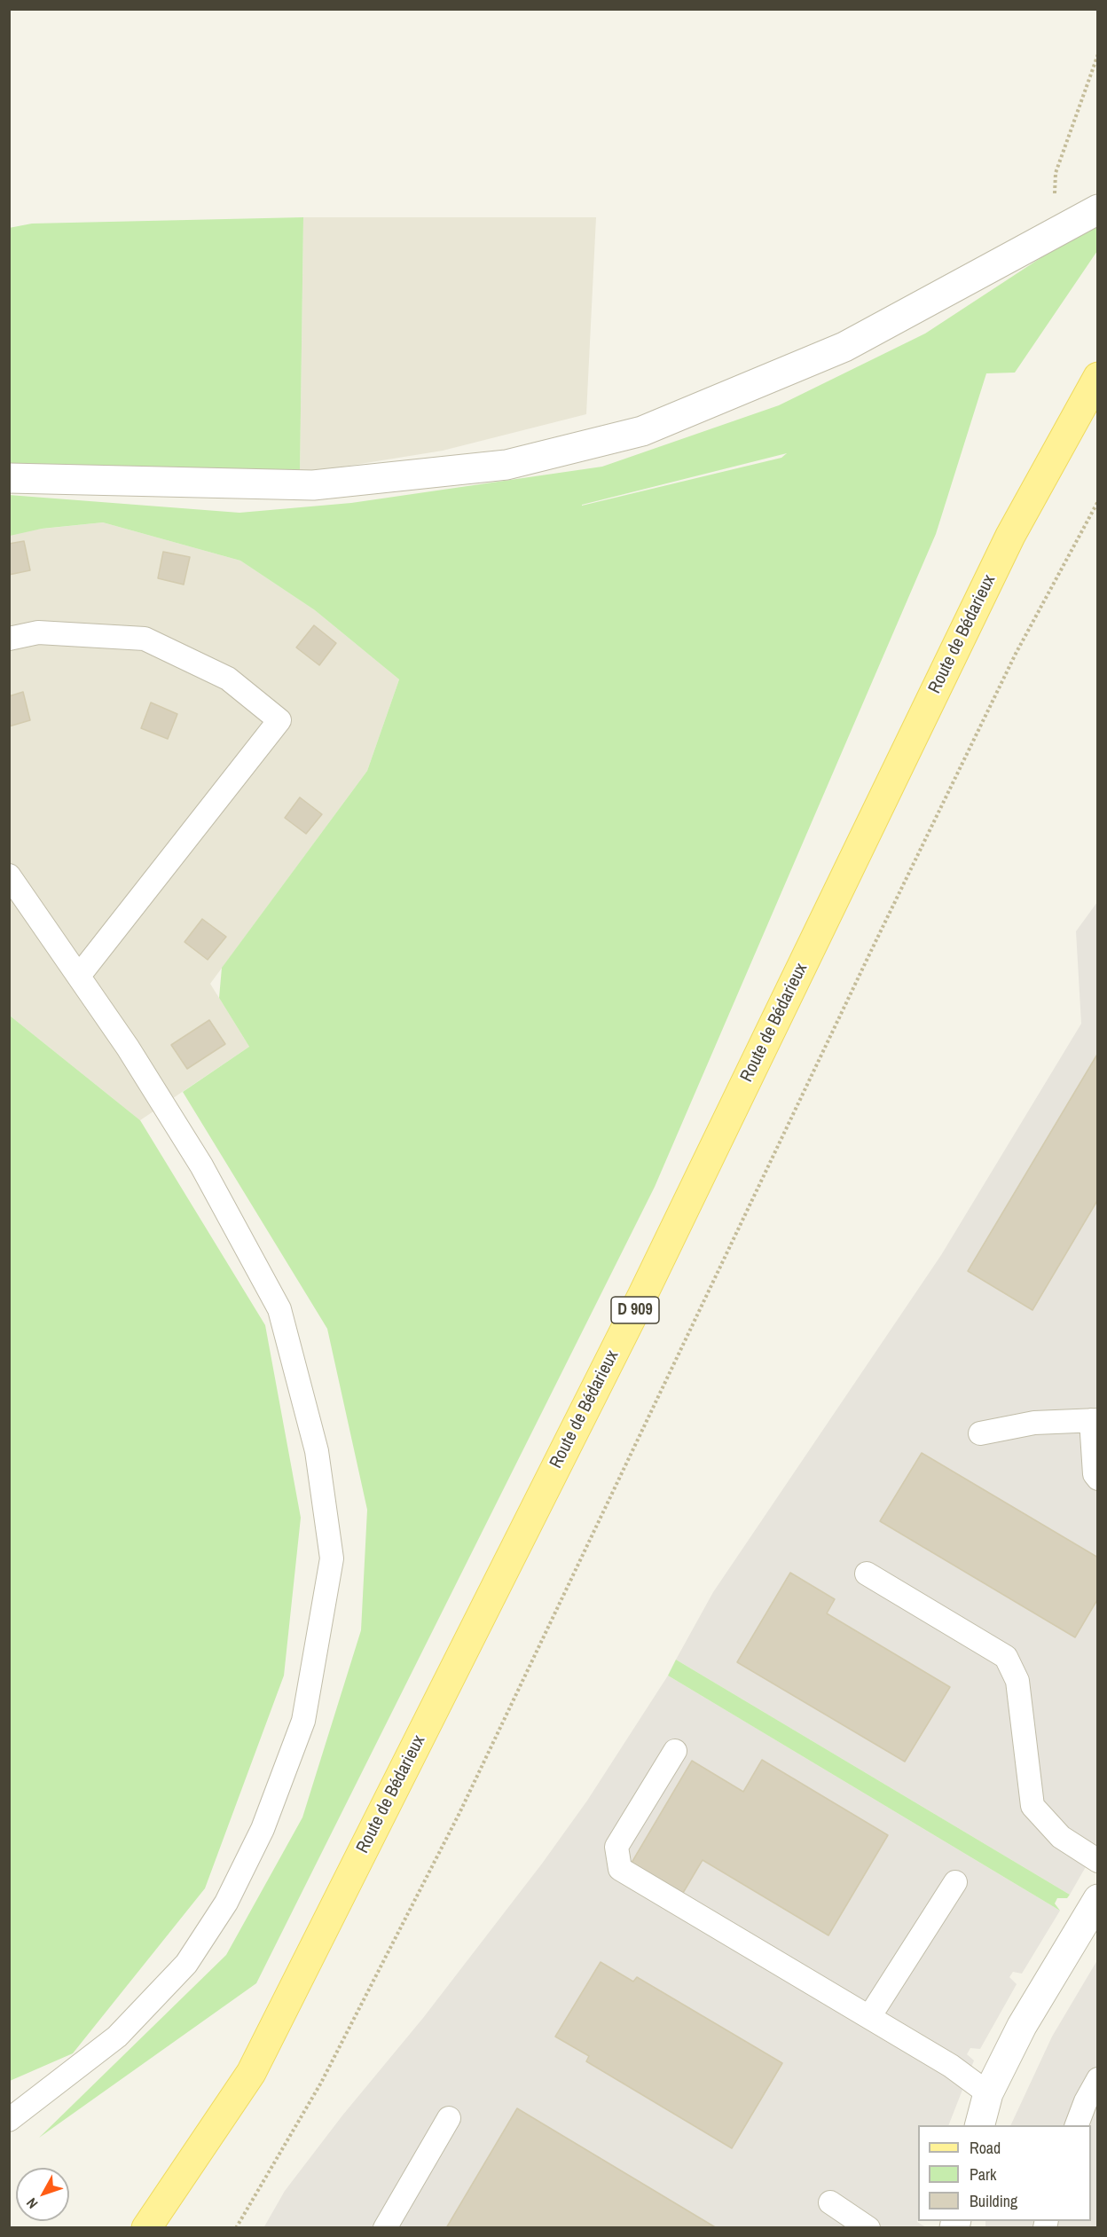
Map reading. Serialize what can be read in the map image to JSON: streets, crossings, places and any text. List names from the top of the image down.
{
  "streets": {
    "main road": ["Route de Bédarieux", "D 909"]
  },
  "legend": ["Road", "Park", "Building"],
  "north": "bottom left"
}
